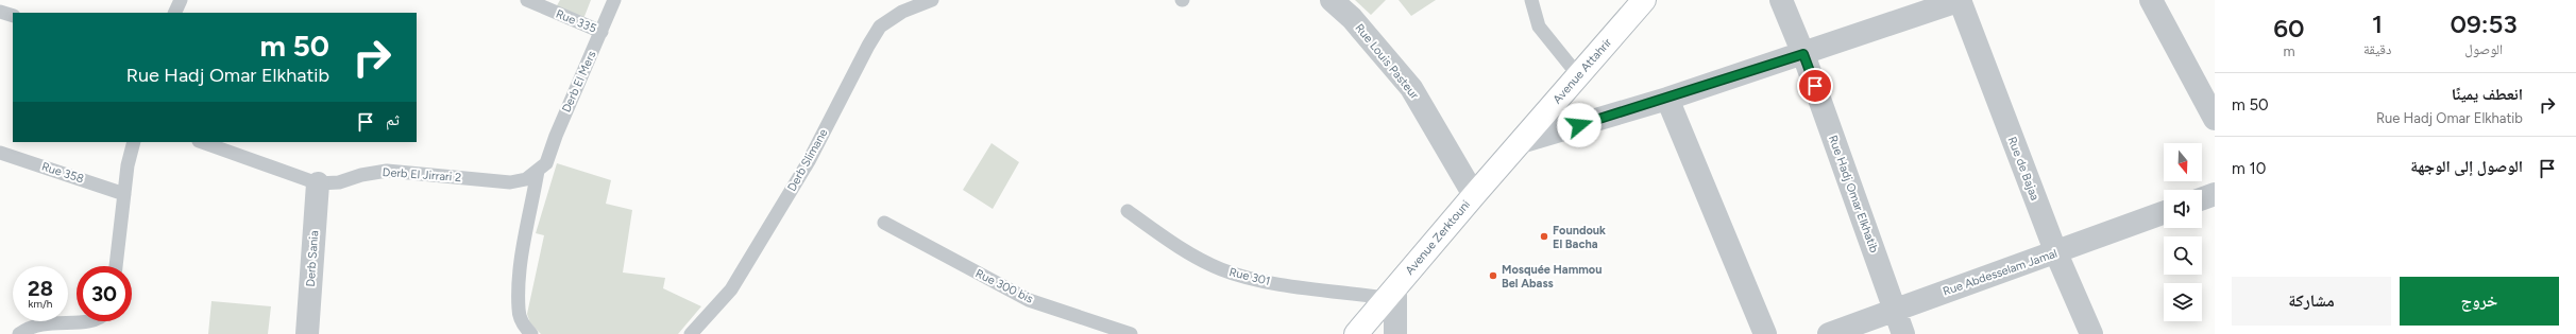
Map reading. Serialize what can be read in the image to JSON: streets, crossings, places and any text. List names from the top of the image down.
{
  "streets": {
    "street": [
      "Rue Louis Pasteur",
      "Avenue Attahrir",
      "Rue de Bajaa",
      "Rue Hadj Omar Elkhatib",
      "Avenue Zerktouni",
      "Derb Sania",
      "Rue Abdesselam Jamal"
    ],
    "lane": [
      "Rue 335",
      "Derb El Mers",
      "Derb Slimane",
      "Rue 358",
      "Derb El Jirrari 2",
      "Rue 301",
      "Rue 300 bis"
    ]
  },
  "crossings": [
    ["Rue 335", "Derb El Mers"],
    ["Rue Louis Pasteur", "Avenue Zerktouni"],
    ["Avenue Attahrir", "Avenue Zerktouni"],
    ["Derb El Mers", "Derb El Jirrari 2"],
    ["Rue de Bajaa", "Rue Abdesselam Jamal"],
    ["Derb El Jirrari 2", "Derb Sania"],
    ["Rue Hadj Omar Elkhatib", "Rue Abdesselam Jamal"],
    ["Avenue Zerktouni", "Rue 301"]
  ],
  "places": ["Foundouk El Bacha", "Mosquée Hammou Bel Abass"],
  "north": "bottom",
  "page": {
    "eta": [
      "09:53",
      "الوصول",
      "1",
      "دقيقة",
      "60",
      "m"
    ],
    "turn": ["50 m", "Rue Hadj Omar Elkhatib"],
    "list": [
      {
        "name": "انعطف يمينًا",
        "note": "Rue Hadj Omar Elkhatib",
        "value": "50 m"
      },
      {
        "name": "الوصول إلى الوجهة",
        "value": "10 m"
      }
    ],
    "then": "ثم",
    "speed": "28 km/h",
    "limit": "30",
    "buttons": ["خروج", "مشاركة"]
  }
}
